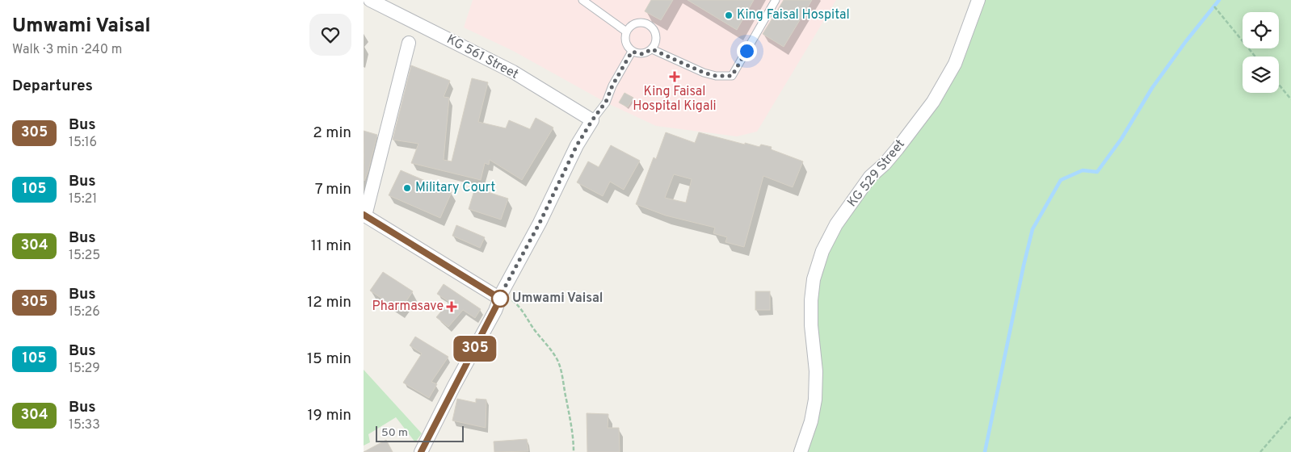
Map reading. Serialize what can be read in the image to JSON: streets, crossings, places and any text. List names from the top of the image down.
{
  "streets": {
    "street": ["KG 561 Street", "KG 529 Street"]
  },
  "places": {
    "other": ["King Faisal Hospital", "Military Court", "Umwami Vaisal"],
    "health": ["King Faisal Hospital Kigali", "Pharmasave"]
  },
  "lines": ["bus line 305"],
  "scale_bar": "50 m",
  "page": {
    "heading": [
      ["Umwami Vaisal", "Walk · 3 min · 240 m"],
      "Departures"
    ],
    "on_map": "305",
    "list": [
      {
        "mark": "305",
        "name": "Bus",
        "note": "15:16",
        "value": "2 min"
      },
      {
        "mark": "105",
        "name": "Bus",
        "note": "15:21",
        "value": "7 min"
      },
      {
        "mark": "304",
        "name": "Bus",
        "note": "15:25",
        "value": "11 min"
      },
      {
        "mark": "305",
        "name": "Bus",
        "note": "15:26",
        "value": "12 min"
      },
      {
        "mark": "105",
        "name": "Bus",
        "note": "15:29",
        "value": "15 min"
      },
      {
        "mark": "304",
        "name": "Bus",
        "note": "15:33",
        "value": "19 min"
      }
    ],
    "scale": "50 m"
  }
}
